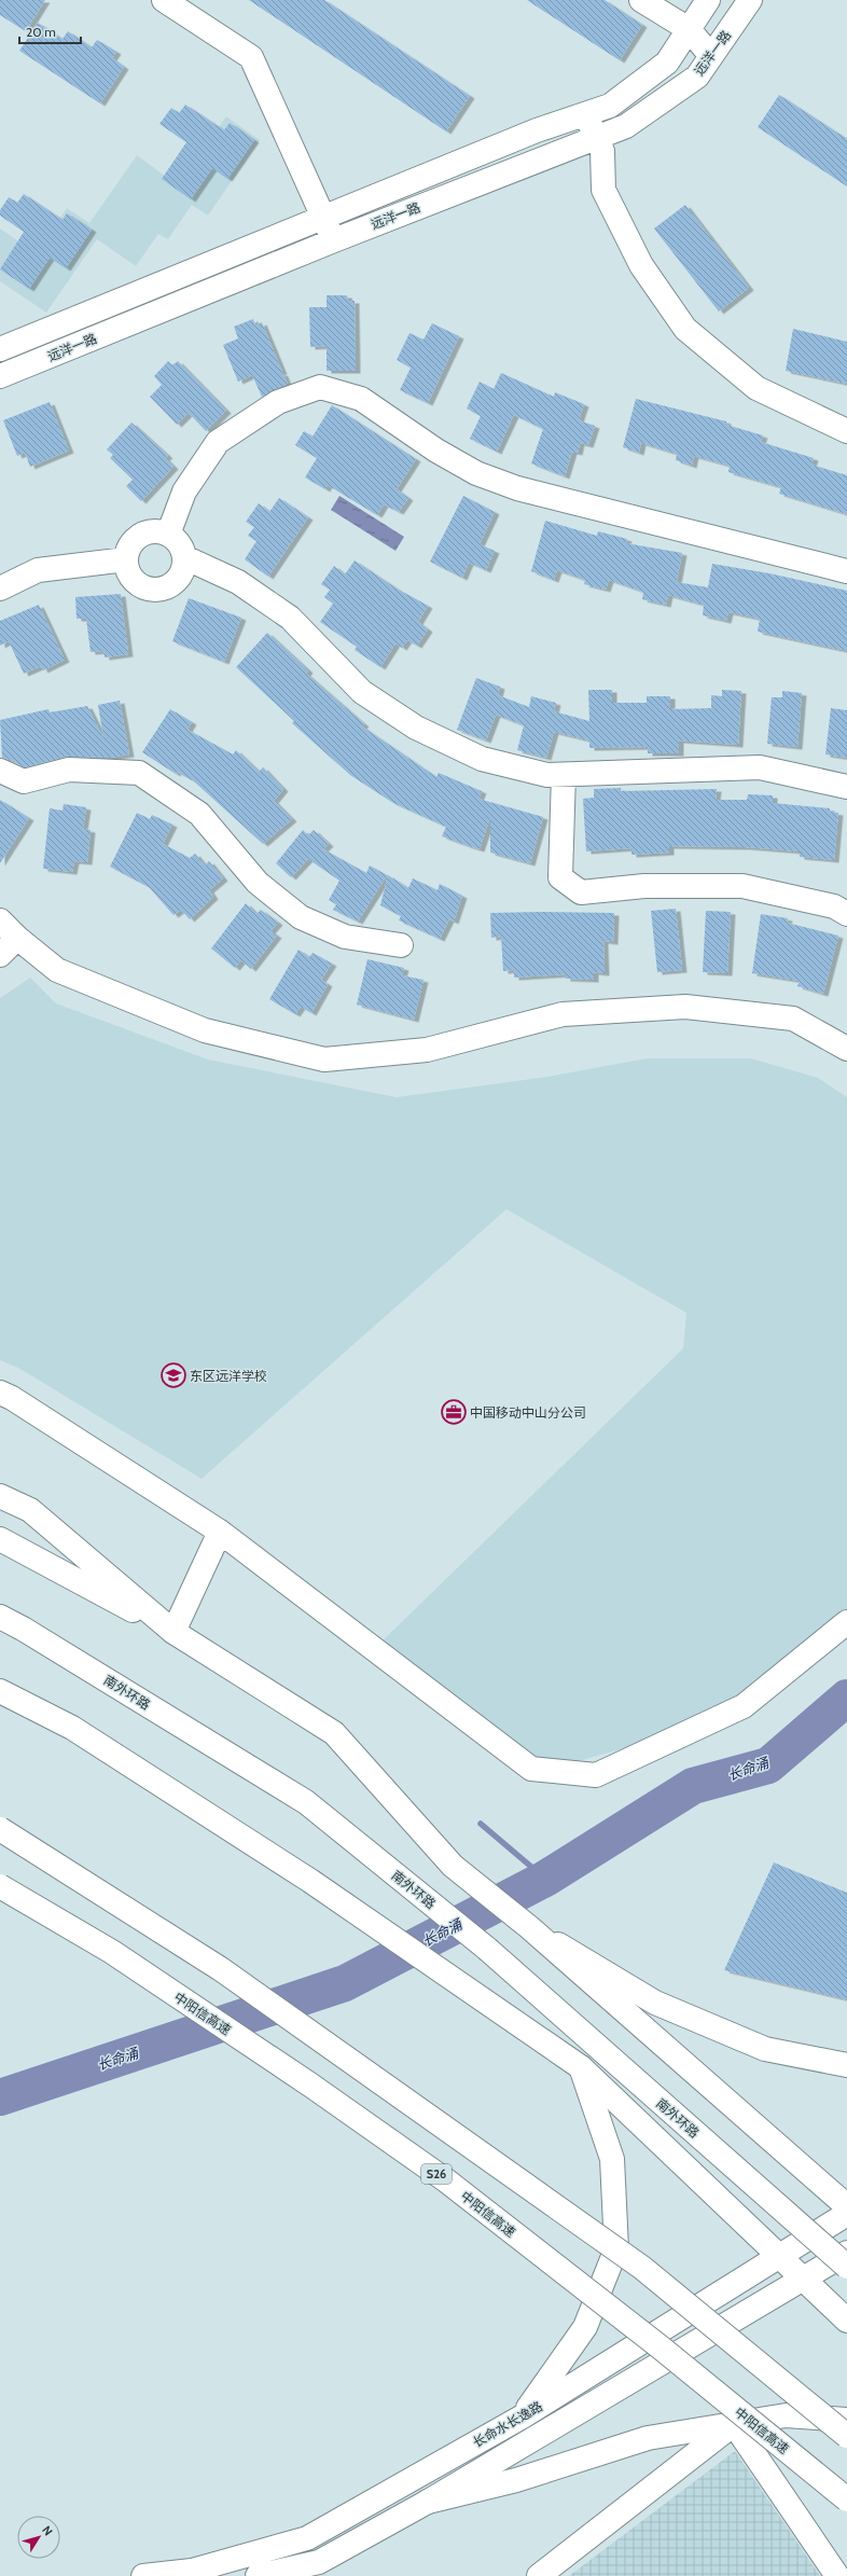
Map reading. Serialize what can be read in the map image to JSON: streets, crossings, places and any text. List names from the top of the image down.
{
  "streets": {
    "main road": [
      "远洋一路",
      "南外环路",
      "中阳信高速",
      "S26",
      "长命水长逸路"
    ]
  },
  "water": ["长命涌"],
  "places": {
    "school or university": ["东区远洋学校"],
    "office": ["中国移动中山分公司"]
  },
  "scale_bar": "20 m",
  "north": "top right"
}
